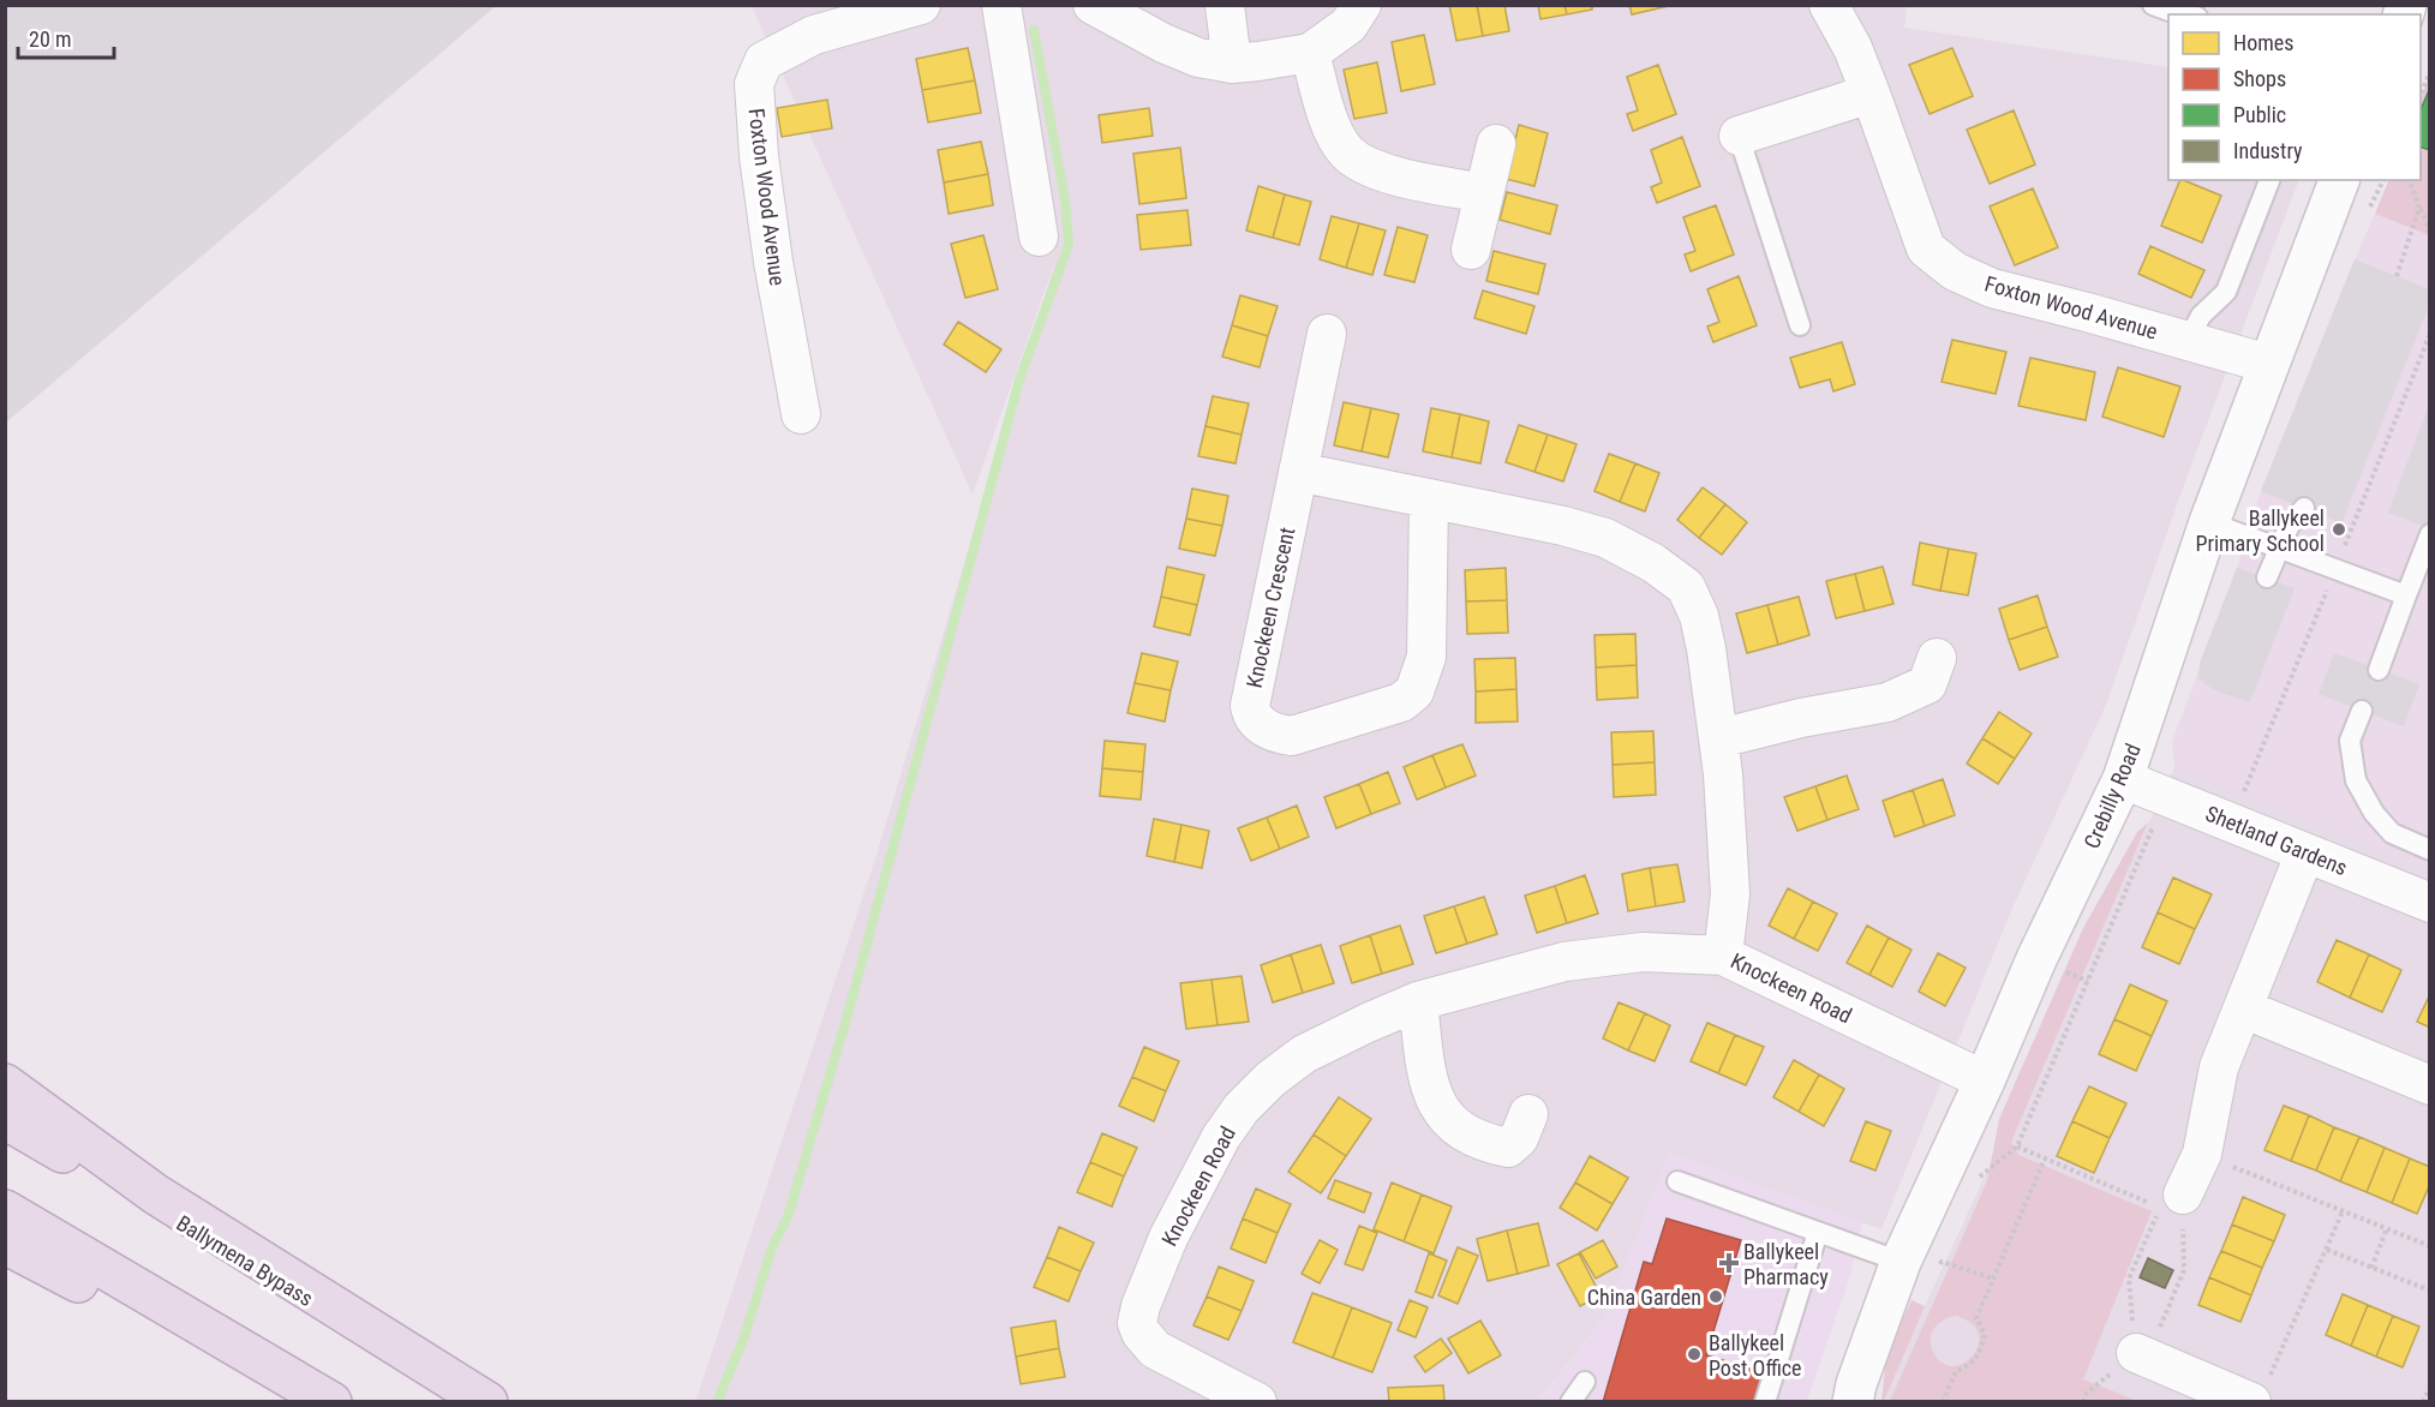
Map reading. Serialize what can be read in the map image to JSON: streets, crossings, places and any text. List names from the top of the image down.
{
  "streets": {
    "highway": ["Ballymena Bypass"],
    "street": [
      "Foxton Wood Avenue",
      "Knockeen Crescent",
      "Crebilly Road",
      "Shetland Gardens",
      "Knockeen Road"
    ]
  },
  "crossings": [
    ["Foxton Wood Avenue", "Crebilly Road"],
    ["Crebilly Road", "Shetland Gardens"],
    ["Crebilly Road", "Knockeen Road"]
  ],
  "places": {
    "other": ["Ballykeel Primary School", "China Garden", "Ballykeel Post Office"],
    "health": ["Ballykeel Pharmacy"]
  },
  "legend": [
    "Homes",
    "Shops",
    "Public",
    "Industry"
  ],
  "scale_bar": "20 m"
}
